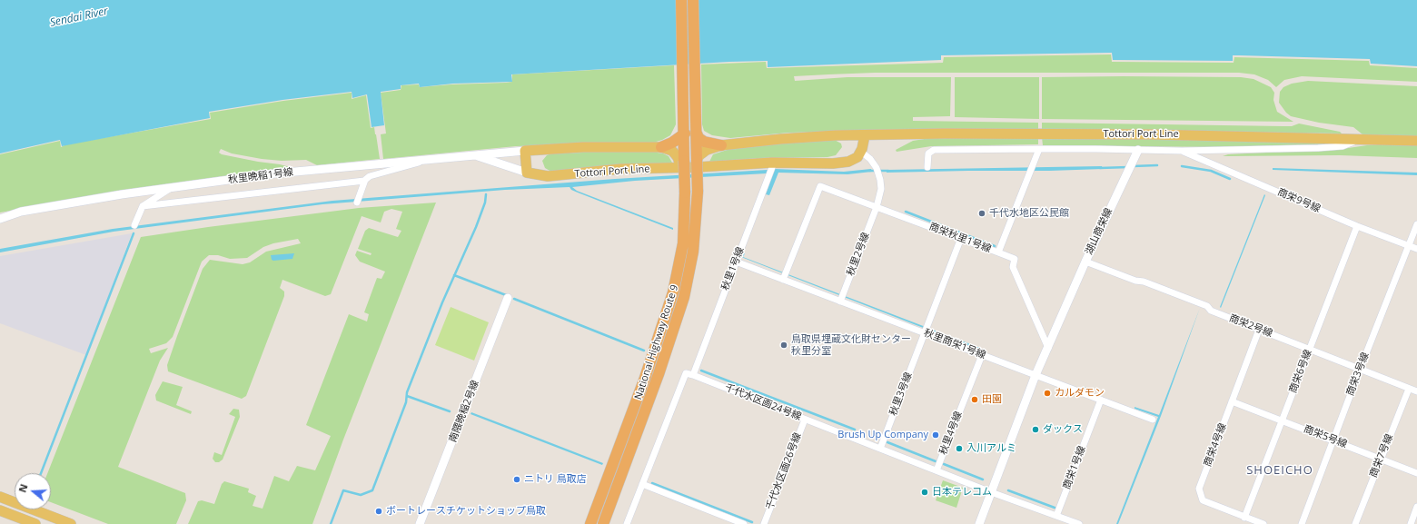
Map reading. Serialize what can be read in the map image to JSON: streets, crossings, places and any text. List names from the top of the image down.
{
  "streets": {
    "highway": ["National Highway Route 9"],
    "main road": ["Tottori Port Line"],
    "street": [
      "秋里晩稲1号線",
      "商栄9号線",
      "湖山商栄線",
      "商栄秋里1号線",
      "秋里2号線",
      "秋里1号線",
      "商栄2号線",
      "秋里商栄1号線",
      "商栄6号線",
      "商栄3号線",
      "秋里3号線",
      "千代水区画24号線",
      "南隈晩稲2号線",
      "秋里4号線",
      "商栄5号線",
      "商栄4号線",
      "商栄7号線",
      "商栄1号線",
      "千代水区画26号線"
    ]
  },
  "crossings": [
    ["Tottori Port Line", "秋里2号線"],
    ["Tottori Port Line", "秋里1号線"],
    ["Tottori Port Line", "National Highway Route 9"],
    ["商栄9号線", "商栄6号線"],
    ["商栄9号線", "商栄3号線"],
    ["湖山商栄線", "商栄2号線"],
    ["湖山商栄線", "秋里商栄1号線"],
    ["湖山商栄線", "千代水区画24号線"],
    ["商栄秋里1号線", "秋里2号線"],
    ["商栄秋里1号線", "秋里商栄1号線"],
    ["商栄秋里1号線", "秋里3号線"],
    ["秋里2号線", "秋里商栄1号線"],
    ["秋里1号線", "秋里商栄1号線"],
    ["秋里1号線", "千代水区画24号線"],
    ["商栄2号線", "商栄6号線"],
    ["商栄2号線", "商栄3号線"],
    ["商栄2号線", "商栄4号線"],
    ["商栄2号線", "商栄7号線"],
    ["秋里商栄1号線", "秋里3号線"],
    ["秋里商栄1号線", "秋里4号線"],
    ["秋里商栄1号線", "商栄1号線"],
    ["商栄6号線", "商栄5号線"],
    ["商栄6号線", "商栄4号線"],
    ["商栄3号線", "商栄5号線"],
    ["秋里3号線", "千代水区画24号線"],
    ["千代水区画24号線", "秋里4号線"],
    ["千代水区画24号線", "商栄1号線"],
    ["千代水区画24号線", "千代水区画26号線"],
    ["商栄5号線", "商栄4号線"],
    ["商栄5号線", "商栄7号線"]
  ],
  "districts": ["SHOEICHO"],
  "water": ["Sendai River"],
  "places": [
    "千代水地区公民館",
    "鳥取県埋蔵文化財センター 秋里分室",
    "カルダモン",
    "田園",
    "ダックス",
    "Brush Up Company",
    "入川アルミ",
    "ニトリ 鳥取店",
    "日本テレコム",
    "ボートレースチケットショップ鳥取"
  ],
  "north": "left"
}
